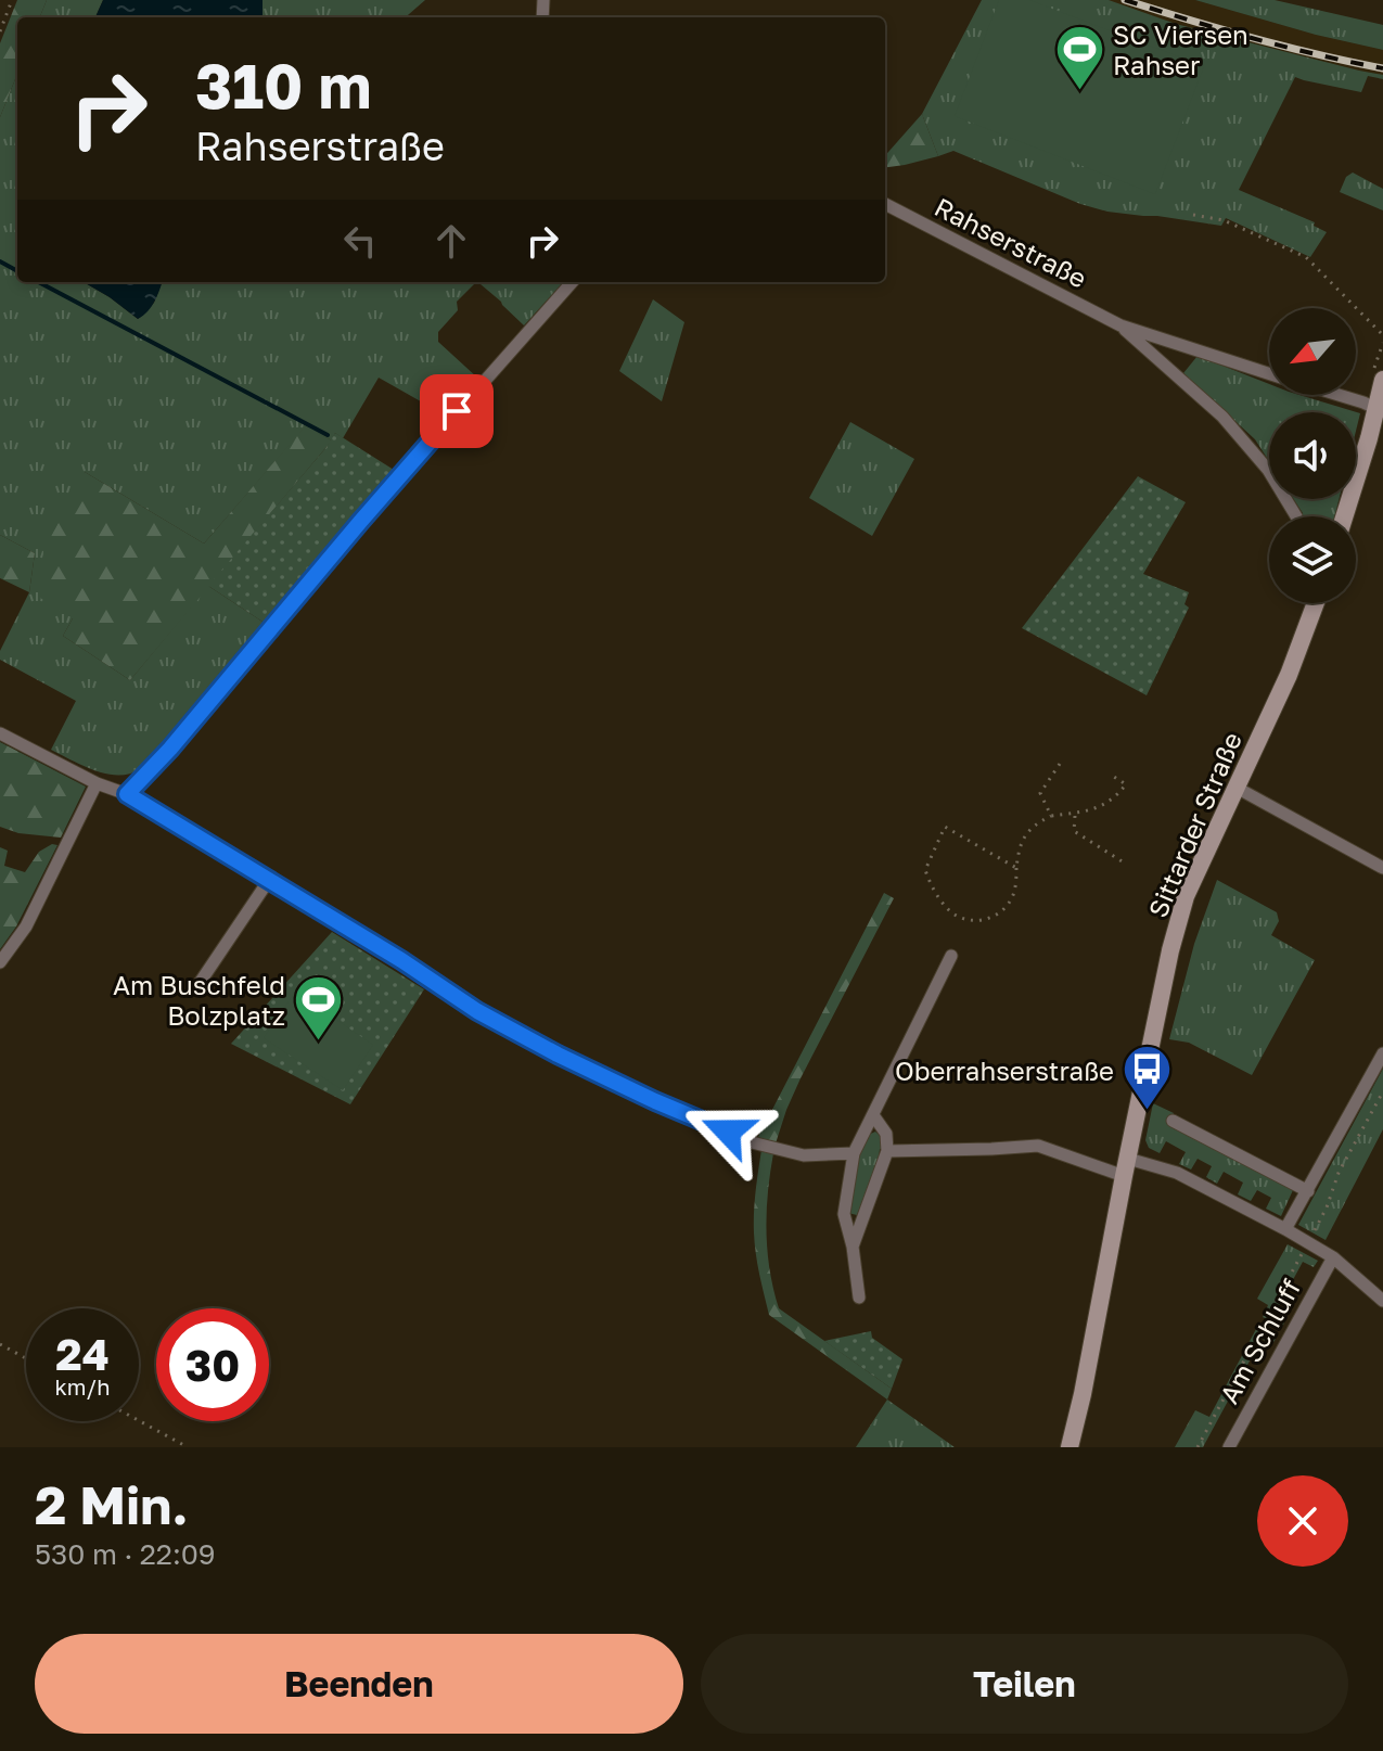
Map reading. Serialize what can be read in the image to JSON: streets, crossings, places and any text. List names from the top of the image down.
{
  "streets": {
    "street": ["Rahserstraße", "Sittarder Straße", "Am Schluff"]
  },
  "places": {
    "sports": ["SC Viersen Rahser", "Am Buschfeld Bolzplatz"],
    "bus stop": ["Oberrahserstraße"]
  },
  "north": "bottom left",
  "page": {
    "turn": ["310 m", "Rahserstraße"],
    "speed": "24 km/h",
    "limit": "30",
    "heading": ["2 Min.", "530 m · 22:09"],
    "buttons": ["Beenden", "Teilen"]
  }
}
